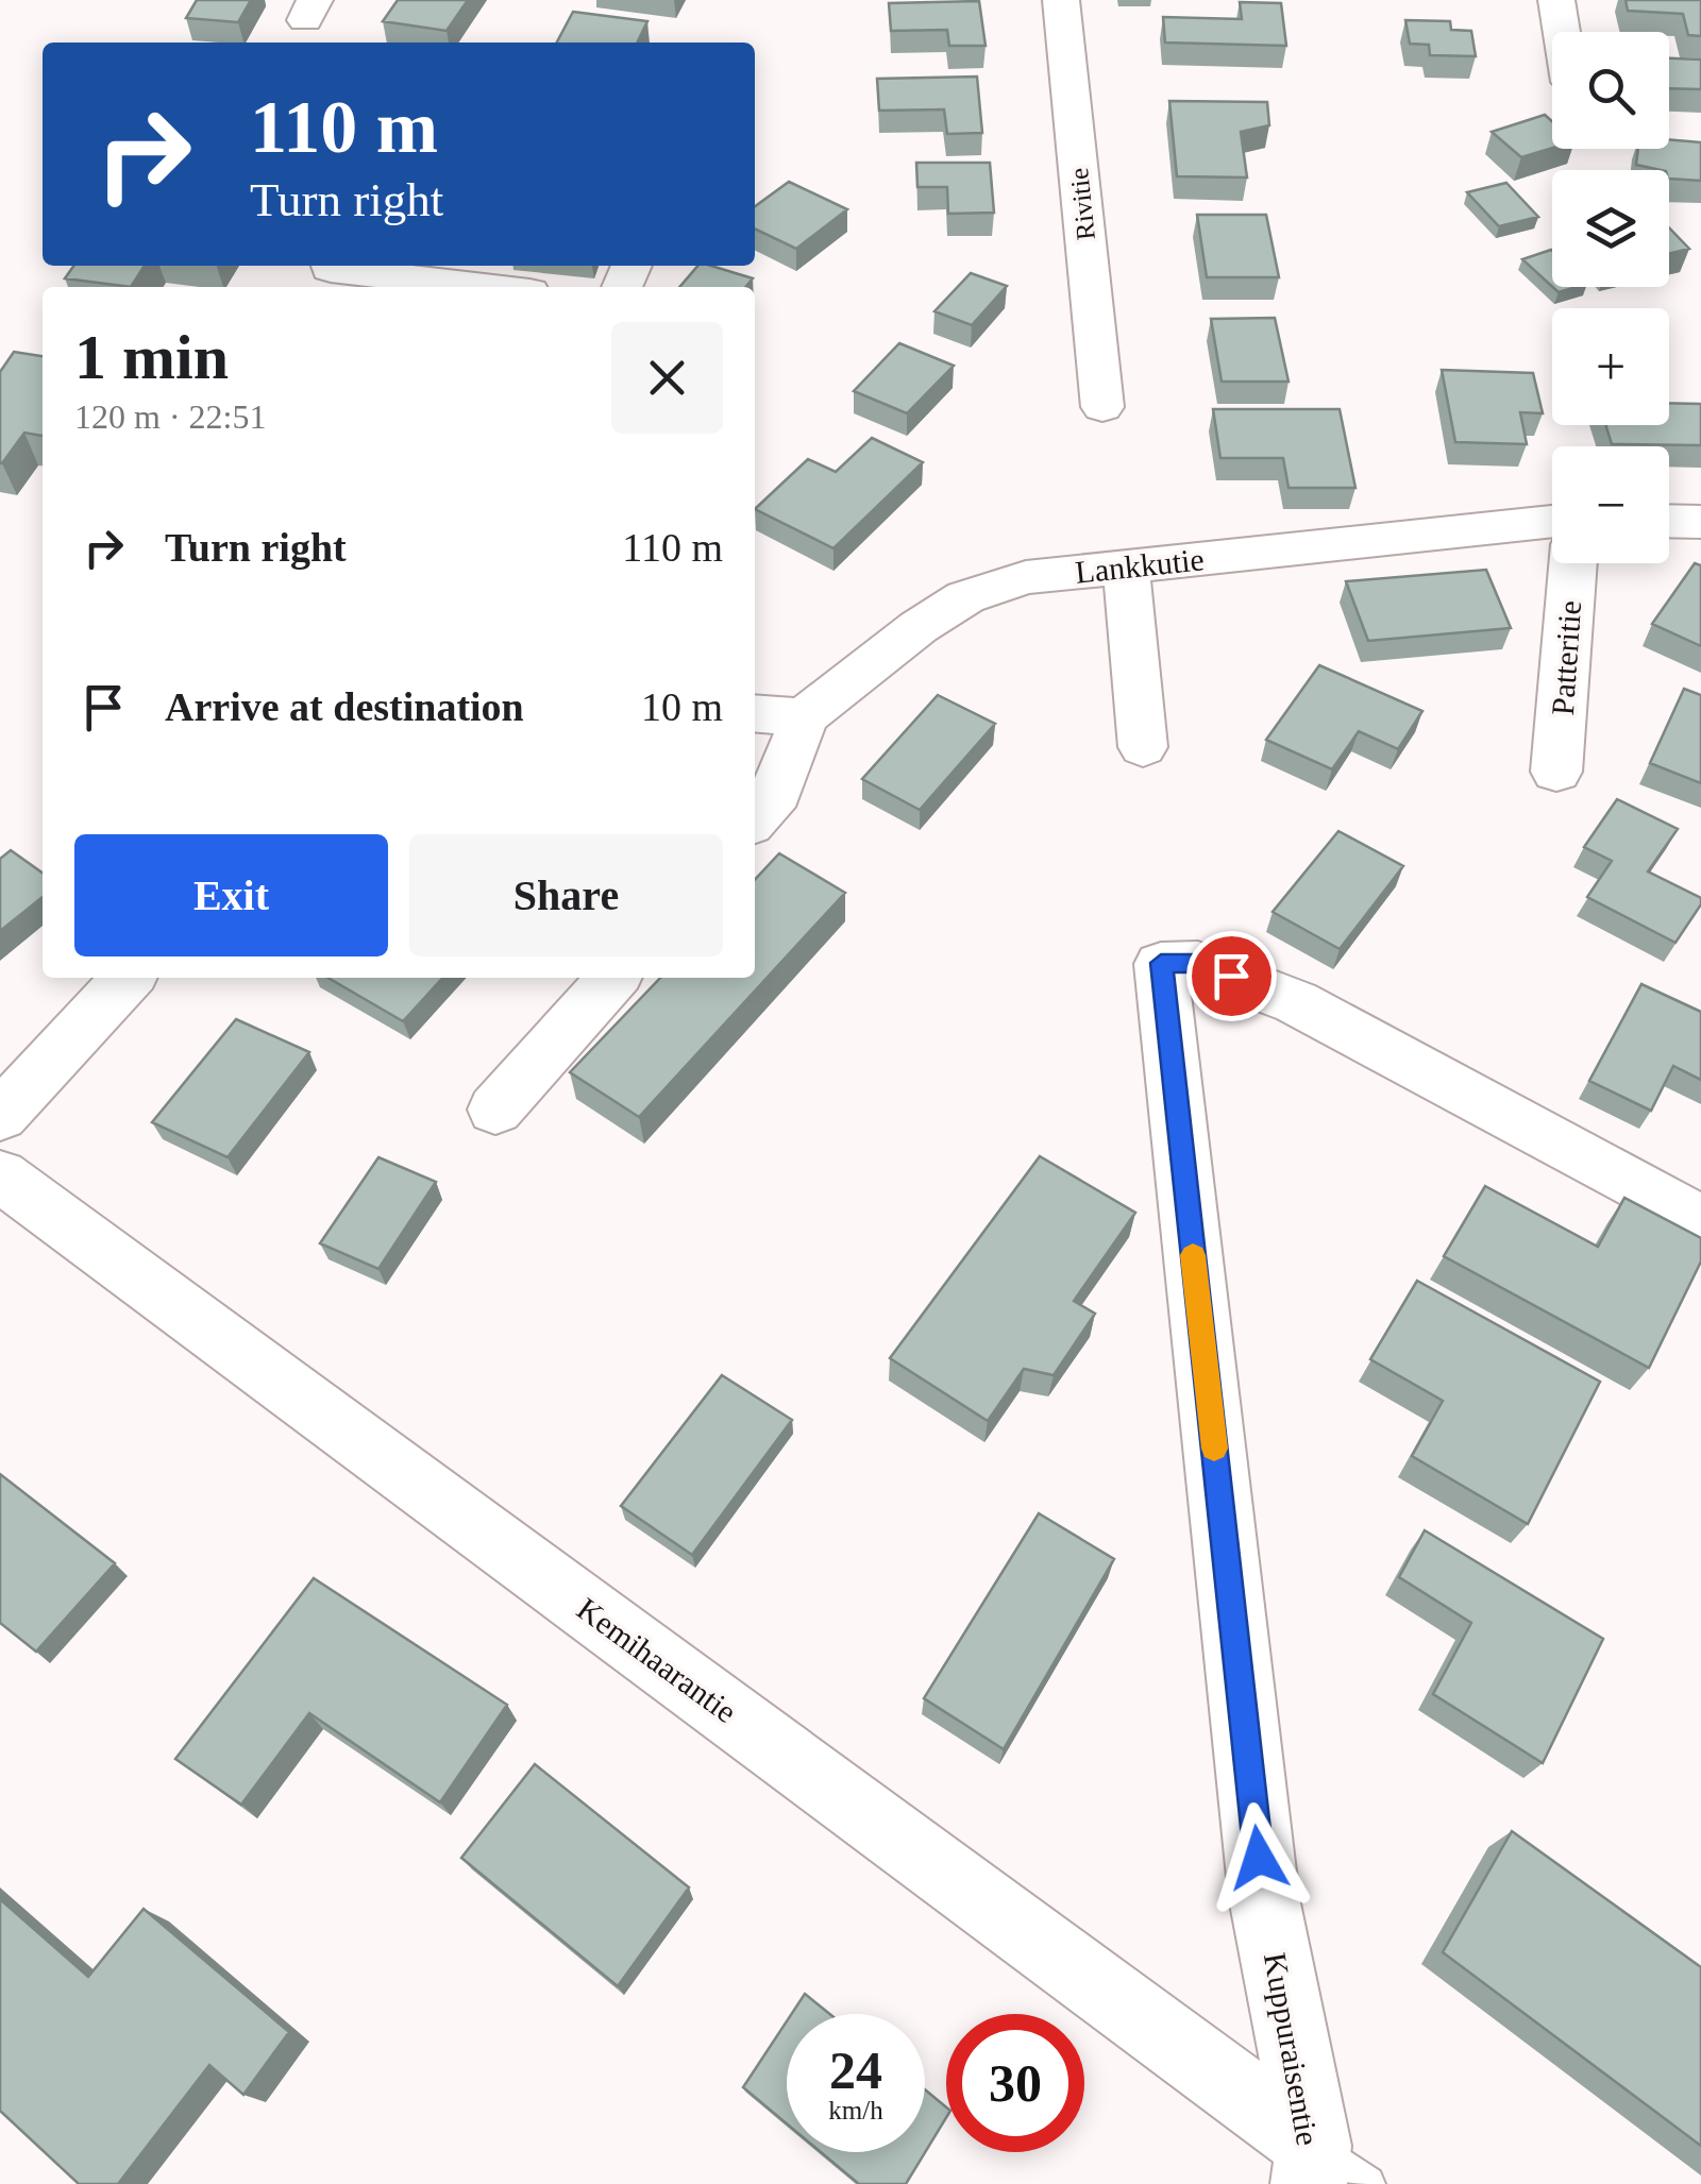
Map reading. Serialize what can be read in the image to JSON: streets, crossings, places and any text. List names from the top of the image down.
{
  "streets": {
    "street": [
      "Rivitie",
      "Lankkutie",
      "Patteritie",
      "Kemihaarantie",
      "Kuppuraisentie"
    ]
  },
  "crossings": [
    ["Kemihaarantie", "Kuppuraisentie"]
  ],
  "page": {
    "map_buttons": ["+", "−"],
    "turn": ["110 m", "Turn right"],
    "heading": ["1 min", "120 m · 22:51"],
    "list": [
      {
        "name": "Turn right",
        "value": "110 m"
      },
      {
        "name": "Arrive at destination",
        "value": "10 m"
      }
    ],
    "buttons": ["Exit", "Share"],
    "speed": "24 km/h",
    "limit": "30"
  }
}
